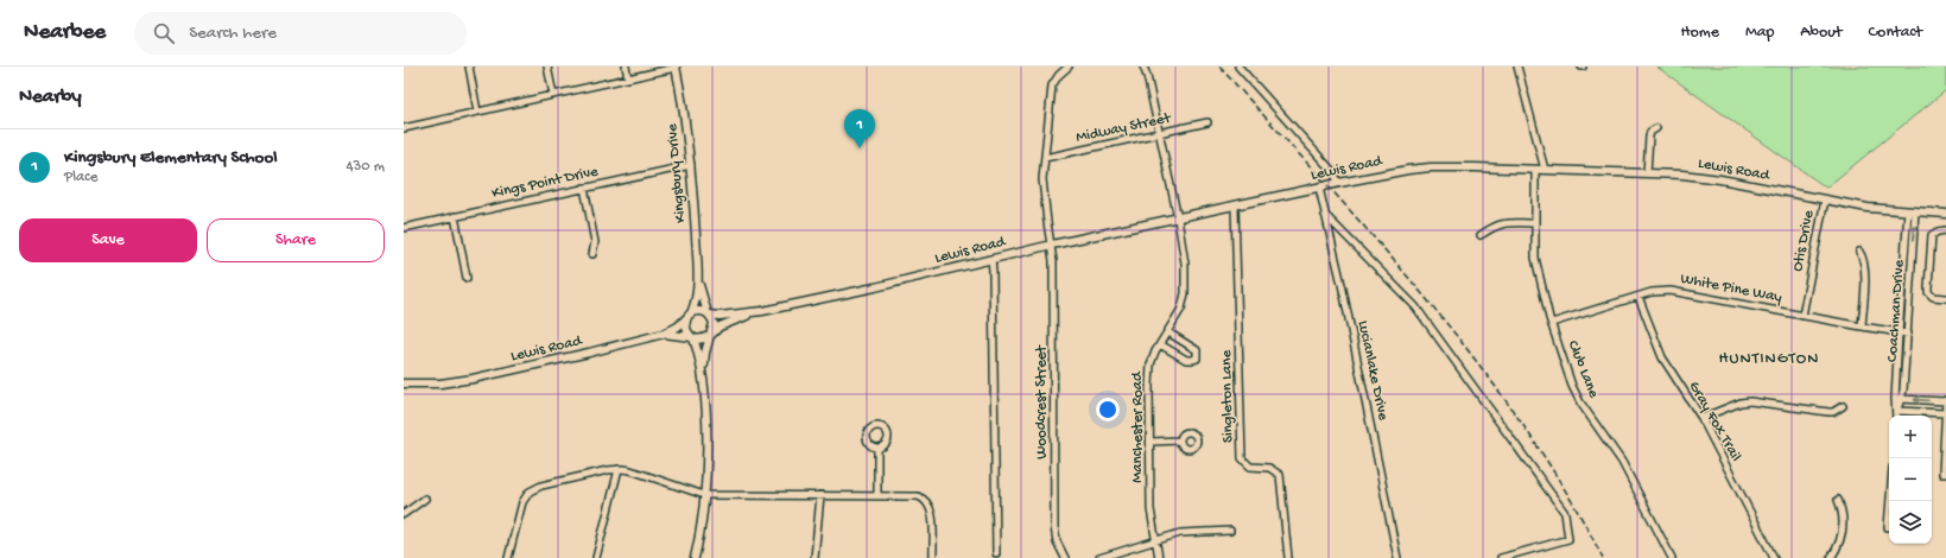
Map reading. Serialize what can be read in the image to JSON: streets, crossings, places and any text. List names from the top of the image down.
{
  "streets": {
    "street": [
      "Midway Street",
      "Lewis Road",
      "Kingsbury Drive",
      "Kings Point Drive",
      "Otis Drive",
      "White Pine Way",
      "Coachman Drive",
      "Club Lane",
      "Lucianlake Drive",
      "Singleton Lane",
      "Woodcrest Street",
      "Gray Fox Trail",
      "Manchester Road"
    ]
  },
  "crossings": [
    ["Midway Street", "Woodcrest Street"],
    ["Midway Street", "Manchester Road"],
    ["Lewis Road", "Kingsbury Drive"],
    ["Lewis Road", "Otis Drive"],
    ["Lewis Road", "Coachman Drive"],
    ["Lewis Road", "Club Lane"],
    ["Lewis Road", "Lucianlake Drive"],
    ["Lewis Road", "Singleton Lane"],
    ["Lewis Road", "Woodcrest Street"],
    ["Lewis Road", "Manchester Road"],
    ["Kingsbury Drive", "Kings Point Drive"],
    ["Otis Drive", "White Pine Way"],
    ["White Pine Way", "Coachman Drive"],
    ["White Pine Way", "Club Lane"],
    ["White Pine Way", "Gray Fox Trail"]
  ],
  "districts": ["HUNTINGTON"],
  "page": {
    "header": "Nearbee",
    "search": "Search here",
    "nav": [
      "Home",
      "Map",
      "About",
      "Contact"
    ],
    "heading": "Nearby",
    "pins": "1",
    "list": [
      {
        "mark": "1",
        "name": "Kingsbury Elementary School",
        "note": "Place",
        "value": "430 m"
      }
    ],
    "buttons": ["Save", "Share"],
    "map_buttons": ["+", "−"]
  }
}
